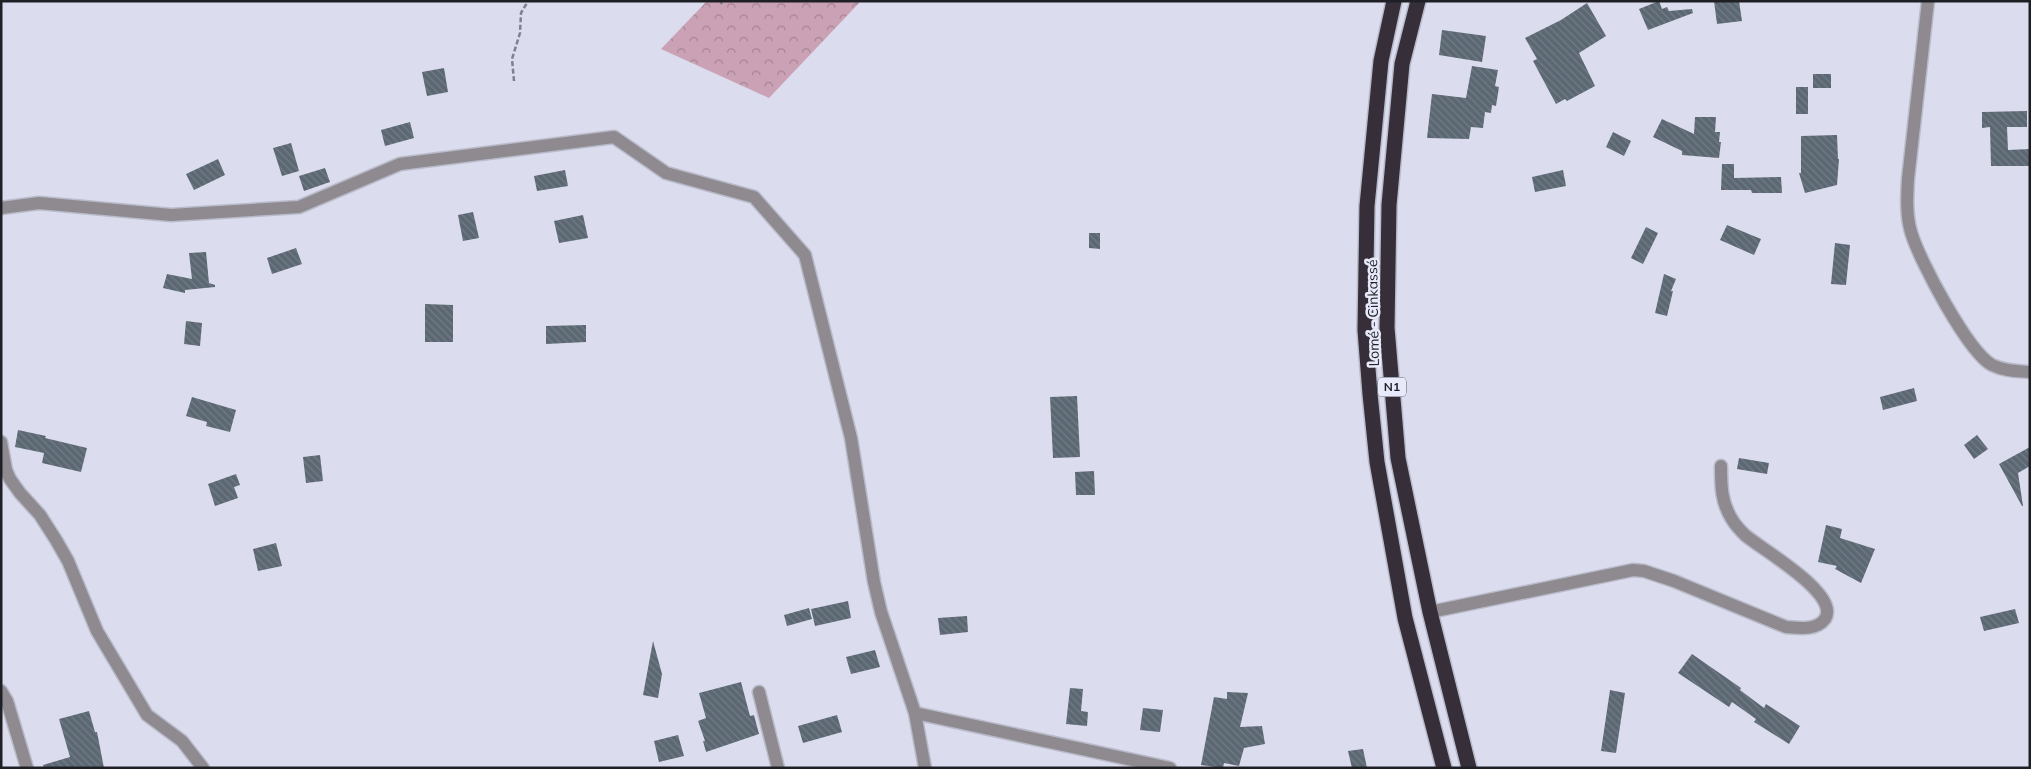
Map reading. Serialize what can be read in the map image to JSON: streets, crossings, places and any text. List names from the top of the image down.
{
  "streets": {
    "highway": ["Lomé - Cinkassé", "N1"]
  }
}
